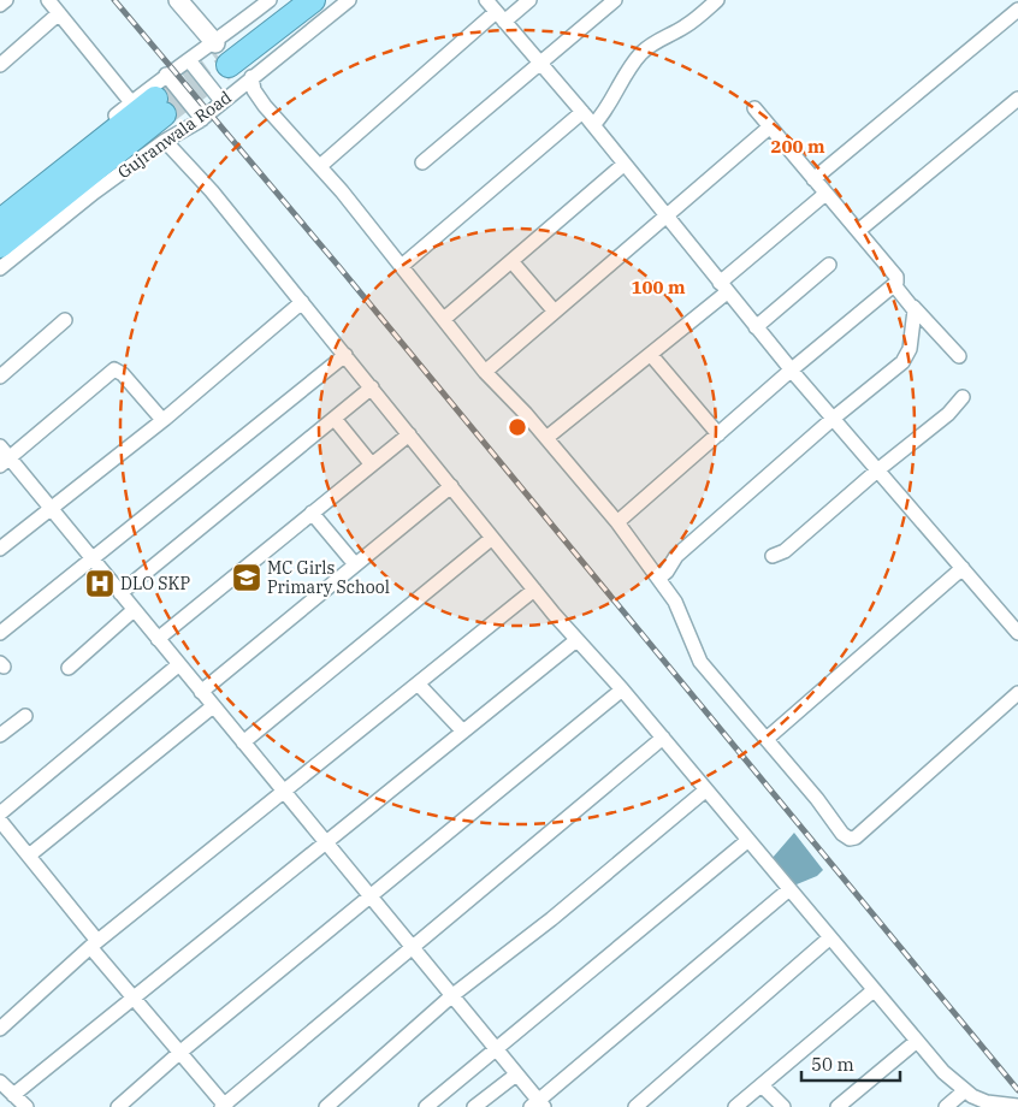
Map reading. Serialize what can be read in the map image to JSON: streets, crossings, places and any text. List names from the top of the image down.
{
  "streets": {
    "highway": ["Gujranwala Road"]
  },
  "places": {
    "school or university": ["MC Girls Primary School"],
    "hospital": ["DLO SKP"]
  },
  "scale_bar": "50 m",
  "rings": ["200 m", "100 m"]
}
